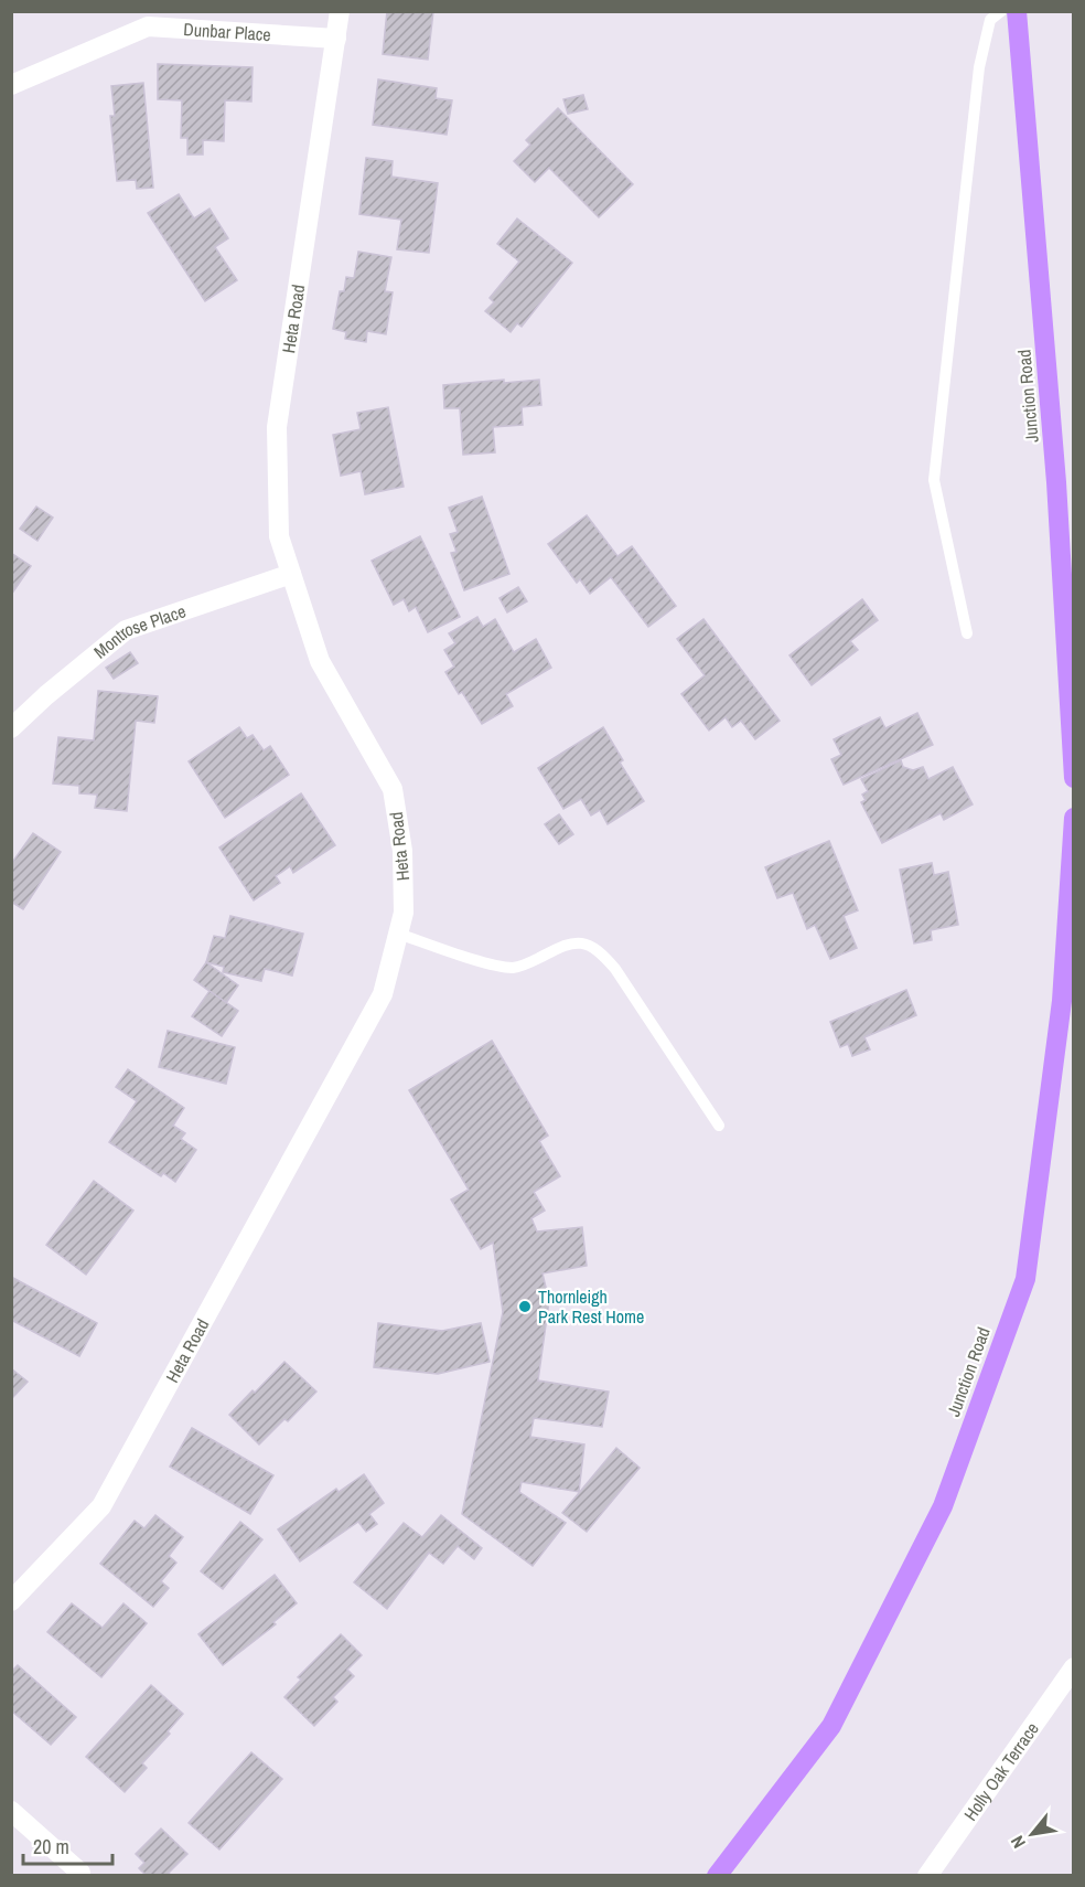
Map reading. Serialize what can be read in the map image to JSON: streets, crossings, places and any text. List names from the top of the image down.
{
  "streets": {
    "highway": ["Junction Road"],
    "street": [
      "Dunbar Place",
      "Heta Road",
      "Montrose Place",
      "Holly Oak Terrace"
    ]
  },
  "crossings": [
    ["Dunbar Place", "Heta Road"],
    ["Heta Road", "Montrose Place"]
  ],
  "places": ["Thornleigh Park Rest Home"],
  "scale_bar": "20 m",
  "north": "bottom left"
}
